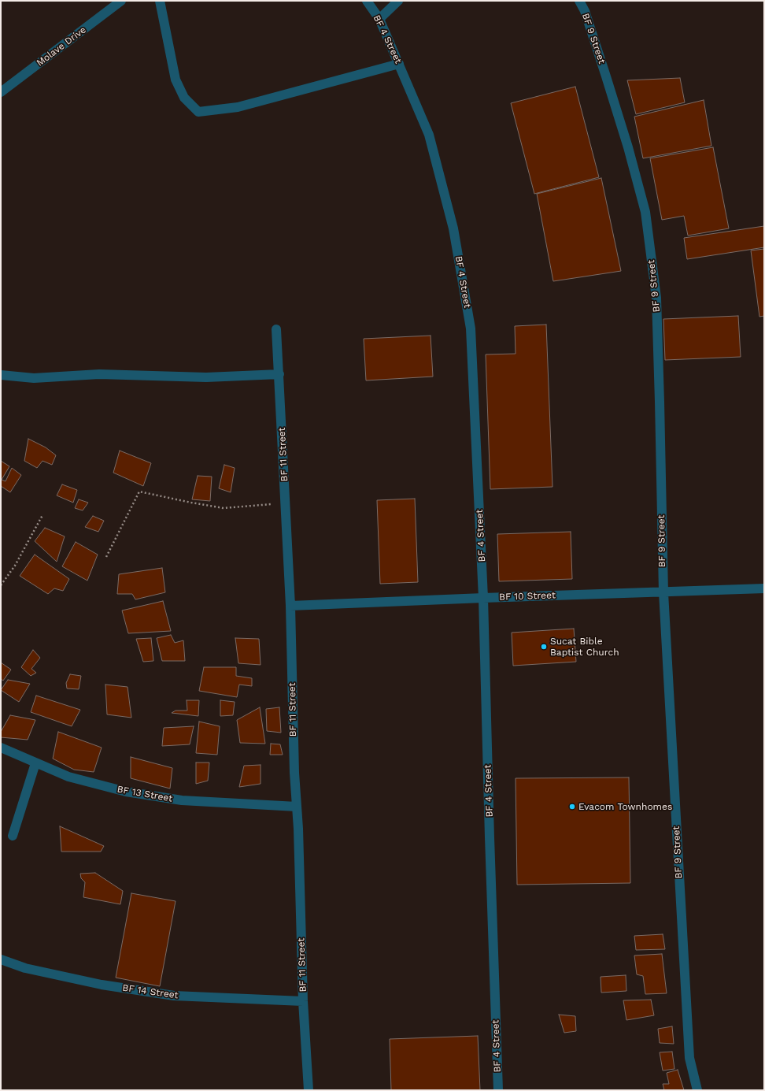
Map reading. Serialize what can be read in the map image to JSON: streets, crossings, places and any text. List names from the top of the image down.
{
  "streets": {
    "street": [
      "BF 9 Street",
      "BF 4 Street",
      "Molave Drive",
      "BF 11 Street",
      "BF 10 Street",
      "BF 13 Street",
      "BF 14 Street"
    ]
  },
  "crossings": [
    ["BF 9 Street", "BF 10 Street"],
    ["BF 4 Street", "BF 10 Street"],
    ["BF 11 Street", "BF 10 Street"],
    ["BF 11 Street", "BF 13 Street"],
    ["BF 11 Street", "BF 14 Street"]
  ],
  "places": ["Sucat Bible Baptist Church", "Evacom Townhomes"]
}
